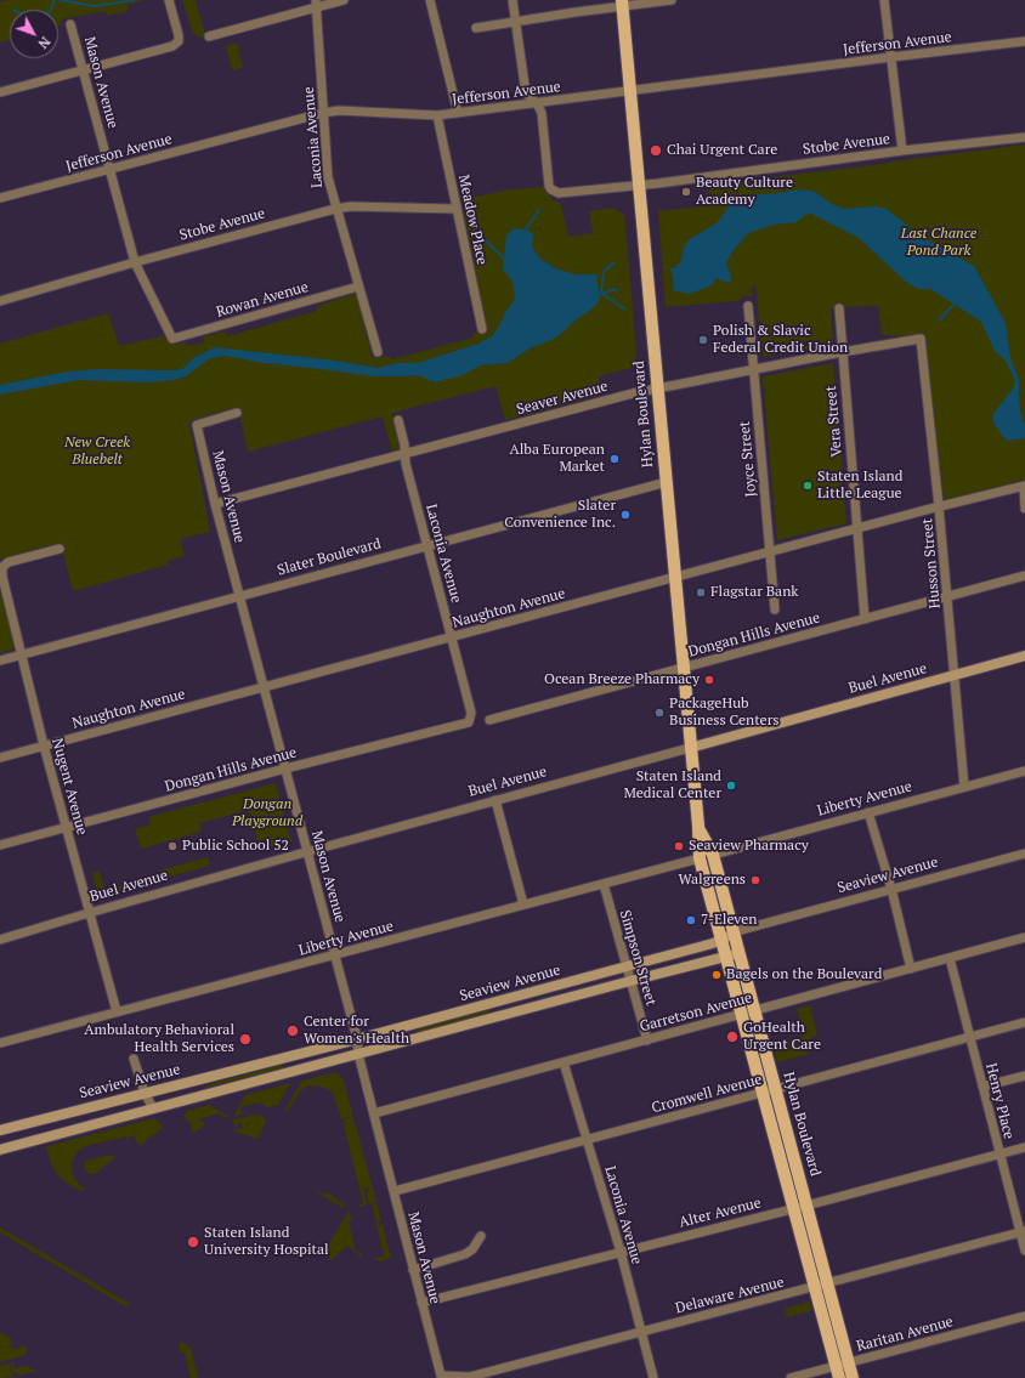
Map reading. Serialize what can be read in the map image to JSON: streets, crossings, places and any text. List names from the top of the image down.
{
  "streets": {
    "main road": ["Hylan Boulevard"],
    "street": [
      "Jefferson Avenue",
      "Mason Avenue",
      "Laconia Avenue",
      "Stobe Avenue",
      "Meadow Place",
      "Rowan Avenue",
      "Seaver Avenue",
      "Vera Street",
      "Joyce Street",
      "Slater Boulevard",
      "Husson Street",
      "Naughton Avenue",
      "Dongan Hills Avenue",
      "Buel Avenue",
      "Nugent Avenue",
      "Liberty Avenue",
      "Seaview Avenue",
      "Simpson Street",
      "Garretson Avenue",
      "Cromwell Avenue",
      "Henry Place",
      "Alter Avenue",
      "Delaware Avenue",
      "Raritan Avenue"
    ]
  },
  "crossings": [
    ["Jefferson Avenue", "Mason Avenue"],
    ["Jefferson Avenue", "Laconia Avenue"],
    ["Jefferson Avenue", "Stobe Avenue"],
    ["Jefferson Avenue", "Meadow Place"],
    ["Jefferson Avenue", "Hylan Boulevard"],
    ["Mason Avenue", "Stobe Avenue"],
    ["Mason Avenue", "Rowan Avenue"],
    ["Mason Avenue", "Seaver Avenue"],
    ["Mason Avenue", "Slater Boulevard"],
    ["Mason Avenue", "Naughton Avenue"],
    ["Mason Avenue", "Dongan Hills Avenue"],
    ["Mason Avenue", "Buel Avenue"],
    ["Mason Avenue", "Liberty Avenue"],
    ["Mason Avenue", "Seaview Avenue"],
    ["Mason Avenue", "Garretson Avenue"],
    ["Mason Avenue", "Cromwell Avenue"],
    ["Mason Avenue", "Alter Avenue"],
    ["Mason Avenue", "Delaware Avenue"],
    ["Laconia Avenue", "Stobe Avenue"],
    ["Laconia Avenue", "Rowan Avenue"],
    ["Laconia Avenue", "Seaver Avenue"],
    ["Laconia Avenue", "Slater Boulevard"],
    ["Laconia Avenue", "Naughton Avenue"],
    ["Laconia Avenue", "Dongan Hills Avenue"],
    ["Laconia Avenue", "Garretson Avenue"],
    ["Laconia Avenue", "Cromwell Avenue"],
    ["Laconia Avenue", "Alter Avenue"],
    ["Laconia Avenue", "Delaware Avenue"],
    ["Stobe Avenue", "Meadow Place"],
    ["Stobe Avenue", "Hylan Boulevard"],
    ["Seaver Avenue", "Hylan Boulevard"],
    ["Seaver Avenue", "Vera Street"],
    ["Seaver Avenue", "Joyce Street"],
    ["Seaver Avenue", "Husson Street"],
    ["Hylan Boulevard", "Slater Boulevard"],
    ["Hylan Boulevard", "Naughton Avenue"],
    ["Hylan Boulevard", "Dongan Hills Avenue"],
    ["Hylan Boulevard", "Buel Avenue"],
    ["Hylan Boulevard", "Liberty Avenue"],
    ["Hylan Boulevard", "Seaview Avenue"],
    ["Hylan Boulevard", "Garretson Avenue"],
    ["Hylan Boulevard", "Cromwell Avenue"],
    ["Hylan Boulevard", "Alter Avenue"],
    ["Hylan Boulevard", "Delaware Avenue"],
    ["Hylan Boulevard", "Raritan Avenue"],
    ["Vera Street", "Naughton Avenue"],
    ["Vera Street", "Dongan Hills Avenue"],
    ["Joyce Street", "Naughton Avenue"],
    ["Slater Boulevard", "Nugent Avenue"],
    ["Husson Street", "Naughton Avenue"],
    ["Husson Street", "Dongan Hills Avenue"],
    ["Husson Street", "Buel Avenue"],
    ["Husson Street", "Liberty Avenue"],
    ["Naughton Avenue", "Nugent Avenue"],
    ["Dongan Hills Avenue", "Nugent Avenue"],
    ["Buel Avenue", "Nugent Avenue"],
    ["Nugent Avenue", "Liberty Avenue"],
    ["Liberty Avenue", "Simpson Street"],
    ["Seaview Avenue", "Simpson Street"],
    ["Simpson Street", "Garretson Avenue"],
    ["Garretson Avenue", "Henry Place"],
    ["Cromwell Avenue", "Henry Place"],
    ["Henry Place", "Alter Avenue"],
    ["Henry Place", "Delaware Avenue"]
  ],
  "parks": ["Last Chance Pond Park", "New Creek Bluebelt", "Dongan Playground"],
  "places": [
    "Chai Urgent Care",
    "Beauty Culture Academy",
    "Polish & Slavic Federal Credit Union",
    "Alba European Market",
    "Staten Island Little League",
    "Slater Convenience Inc.",
    "Flagstar Bank",
    "Ocean Breeze Pharmacy",
    "PackageHub Business Centers",
    "Staten Island Medical Center",
    "Public School 52",
    "Seaview Pharmacy",
    "Walgreens",
    "7-Eleven",
    "Bagels on the Boulevard",
    "Center for Women's Health",
    "GoHealth Urgent Care",
    "Ambulatory Behavioral Health Services",
    "Staten Island University Hospital"
  ],
  "north": "bottom right"
}
